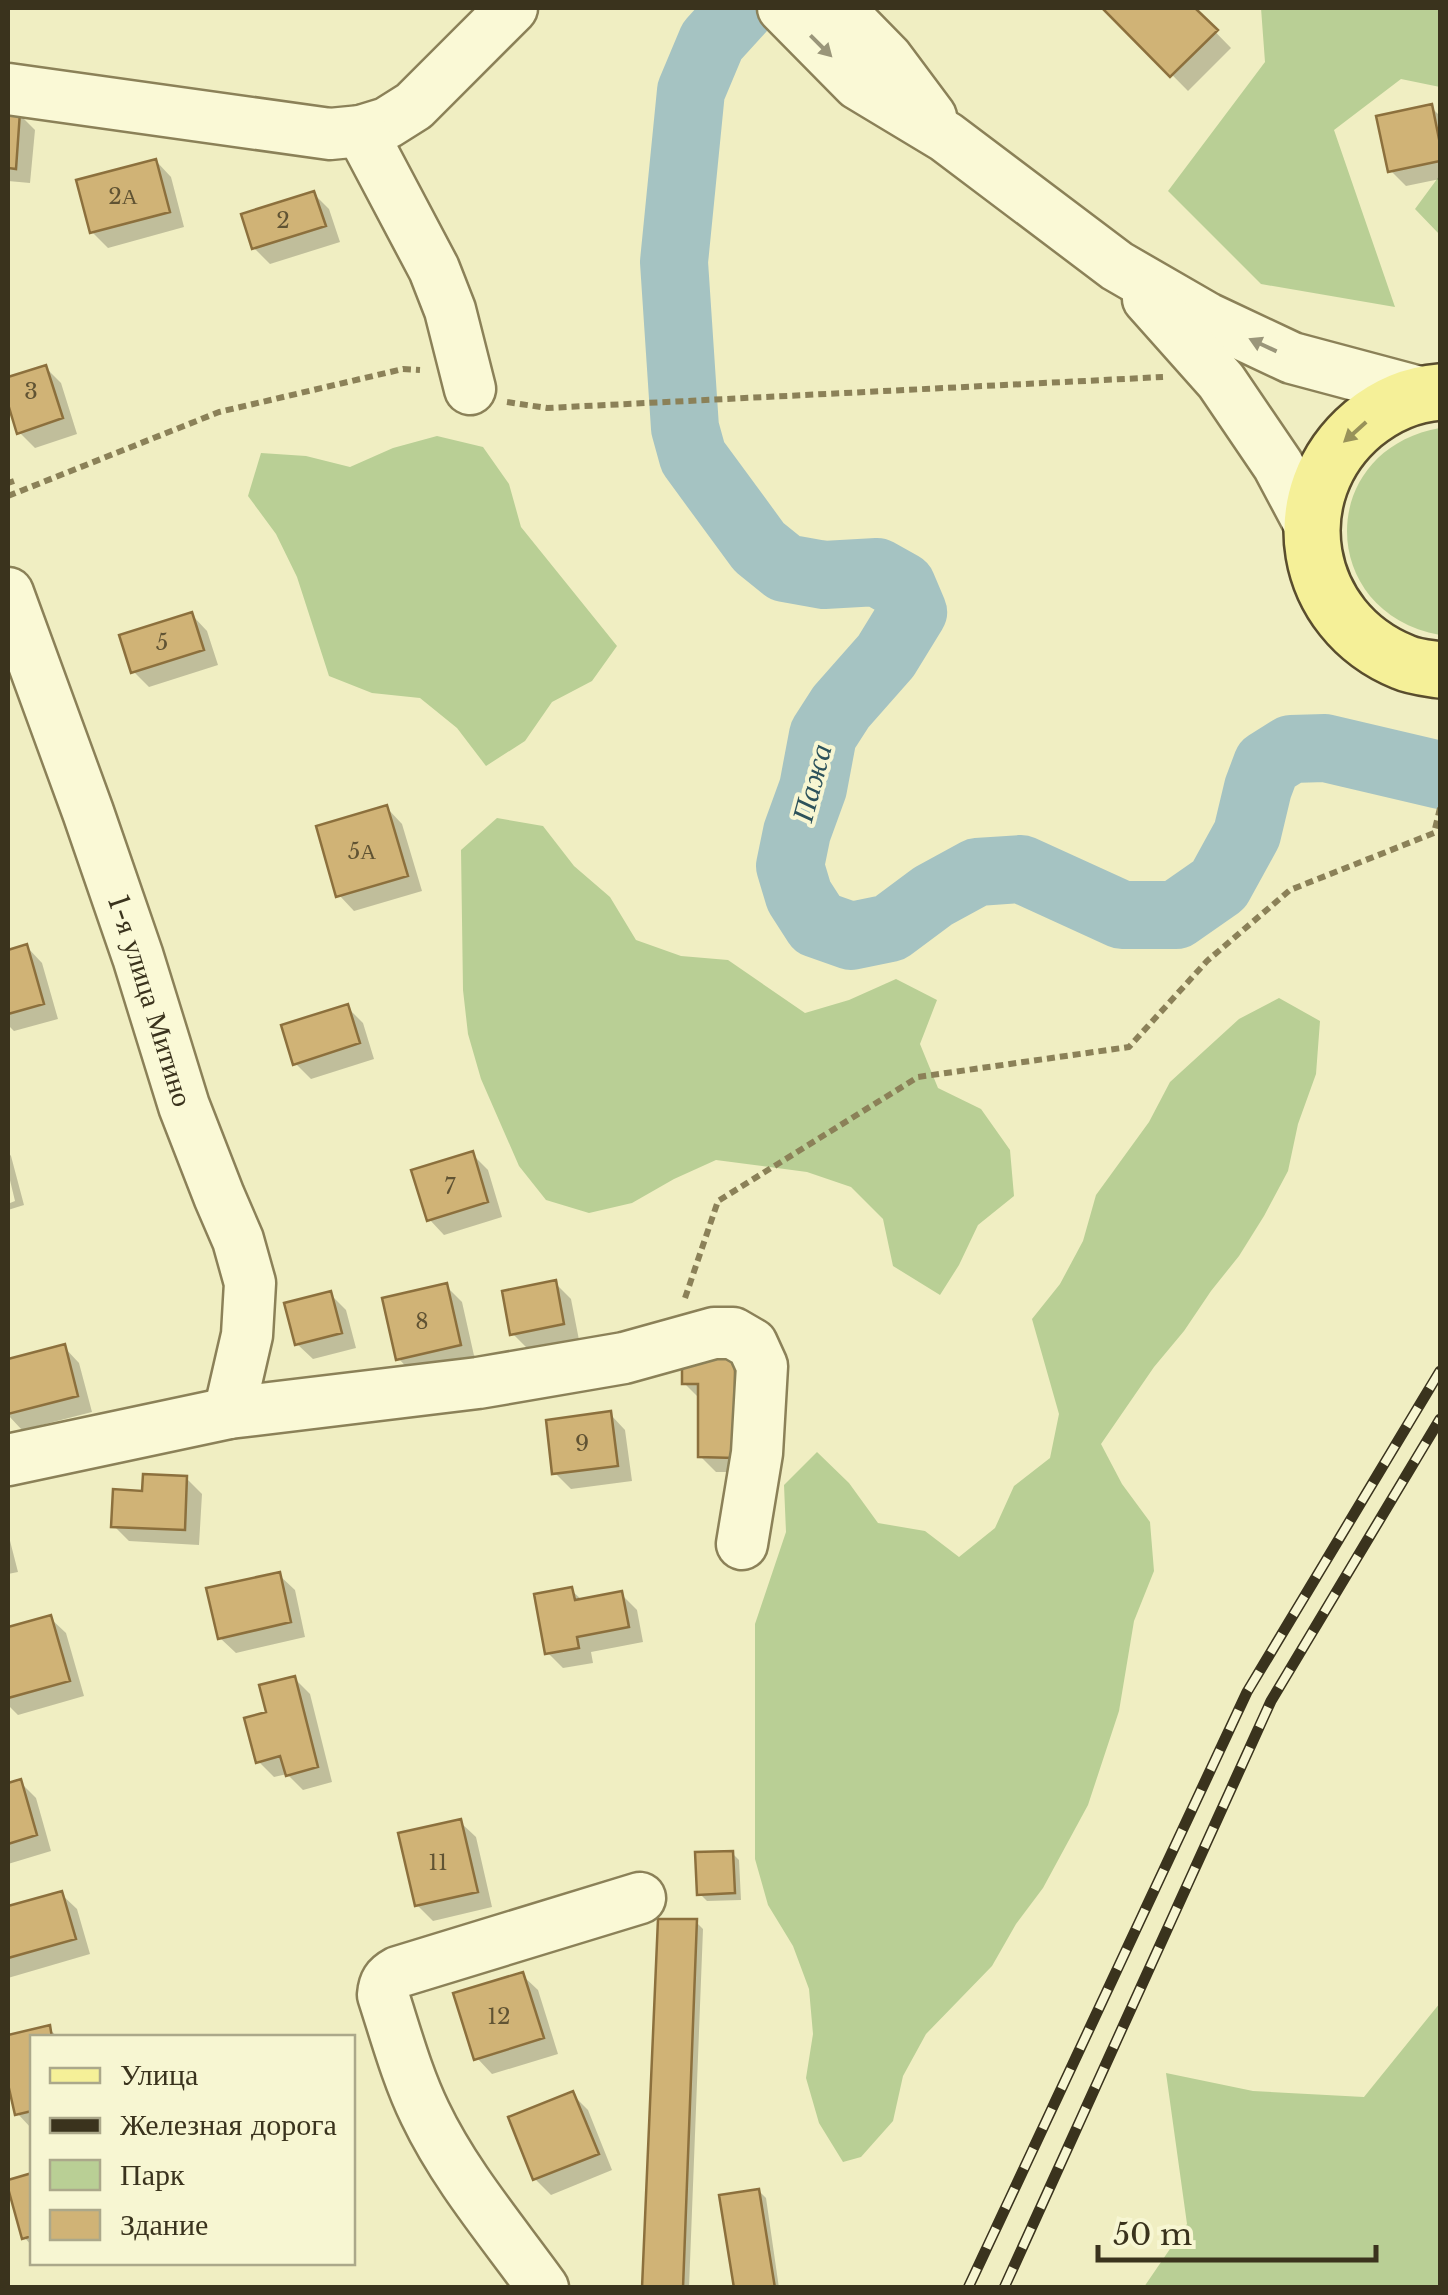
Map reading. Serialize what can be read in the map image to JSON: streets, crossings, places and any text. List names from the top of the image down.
{
  "streets": {
    "street": ["1-я улица Митино"]
  },
  "water": ["Пажа"],
  "house_numbers": [
    "2А",
    "2",
    "3",
    "5",
    "5А",
    "7",
    "8",
    "9",
    "11",
    "12"
  ],
  "legend": [
    "Улица",
    "Железная дорога",
    "Парк",
    "Здание"
  ],
  "scale_bar": "50 m"
}
